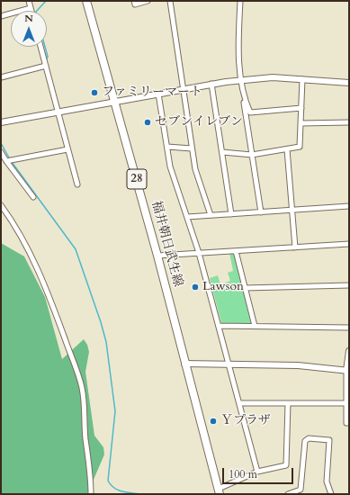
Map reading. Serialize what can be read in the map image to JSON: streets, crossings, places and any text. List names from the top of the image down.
{
  "streets": {
    "main road": ["28", "福井朝日武生線"]
  },
  "places": [
    "ファミリーマート",
    "セブンイレブン",
    "Lawson",
    "Ｙプラザ"
  ],
  "scale_bar": "100 m",
  "north": "top"
}
